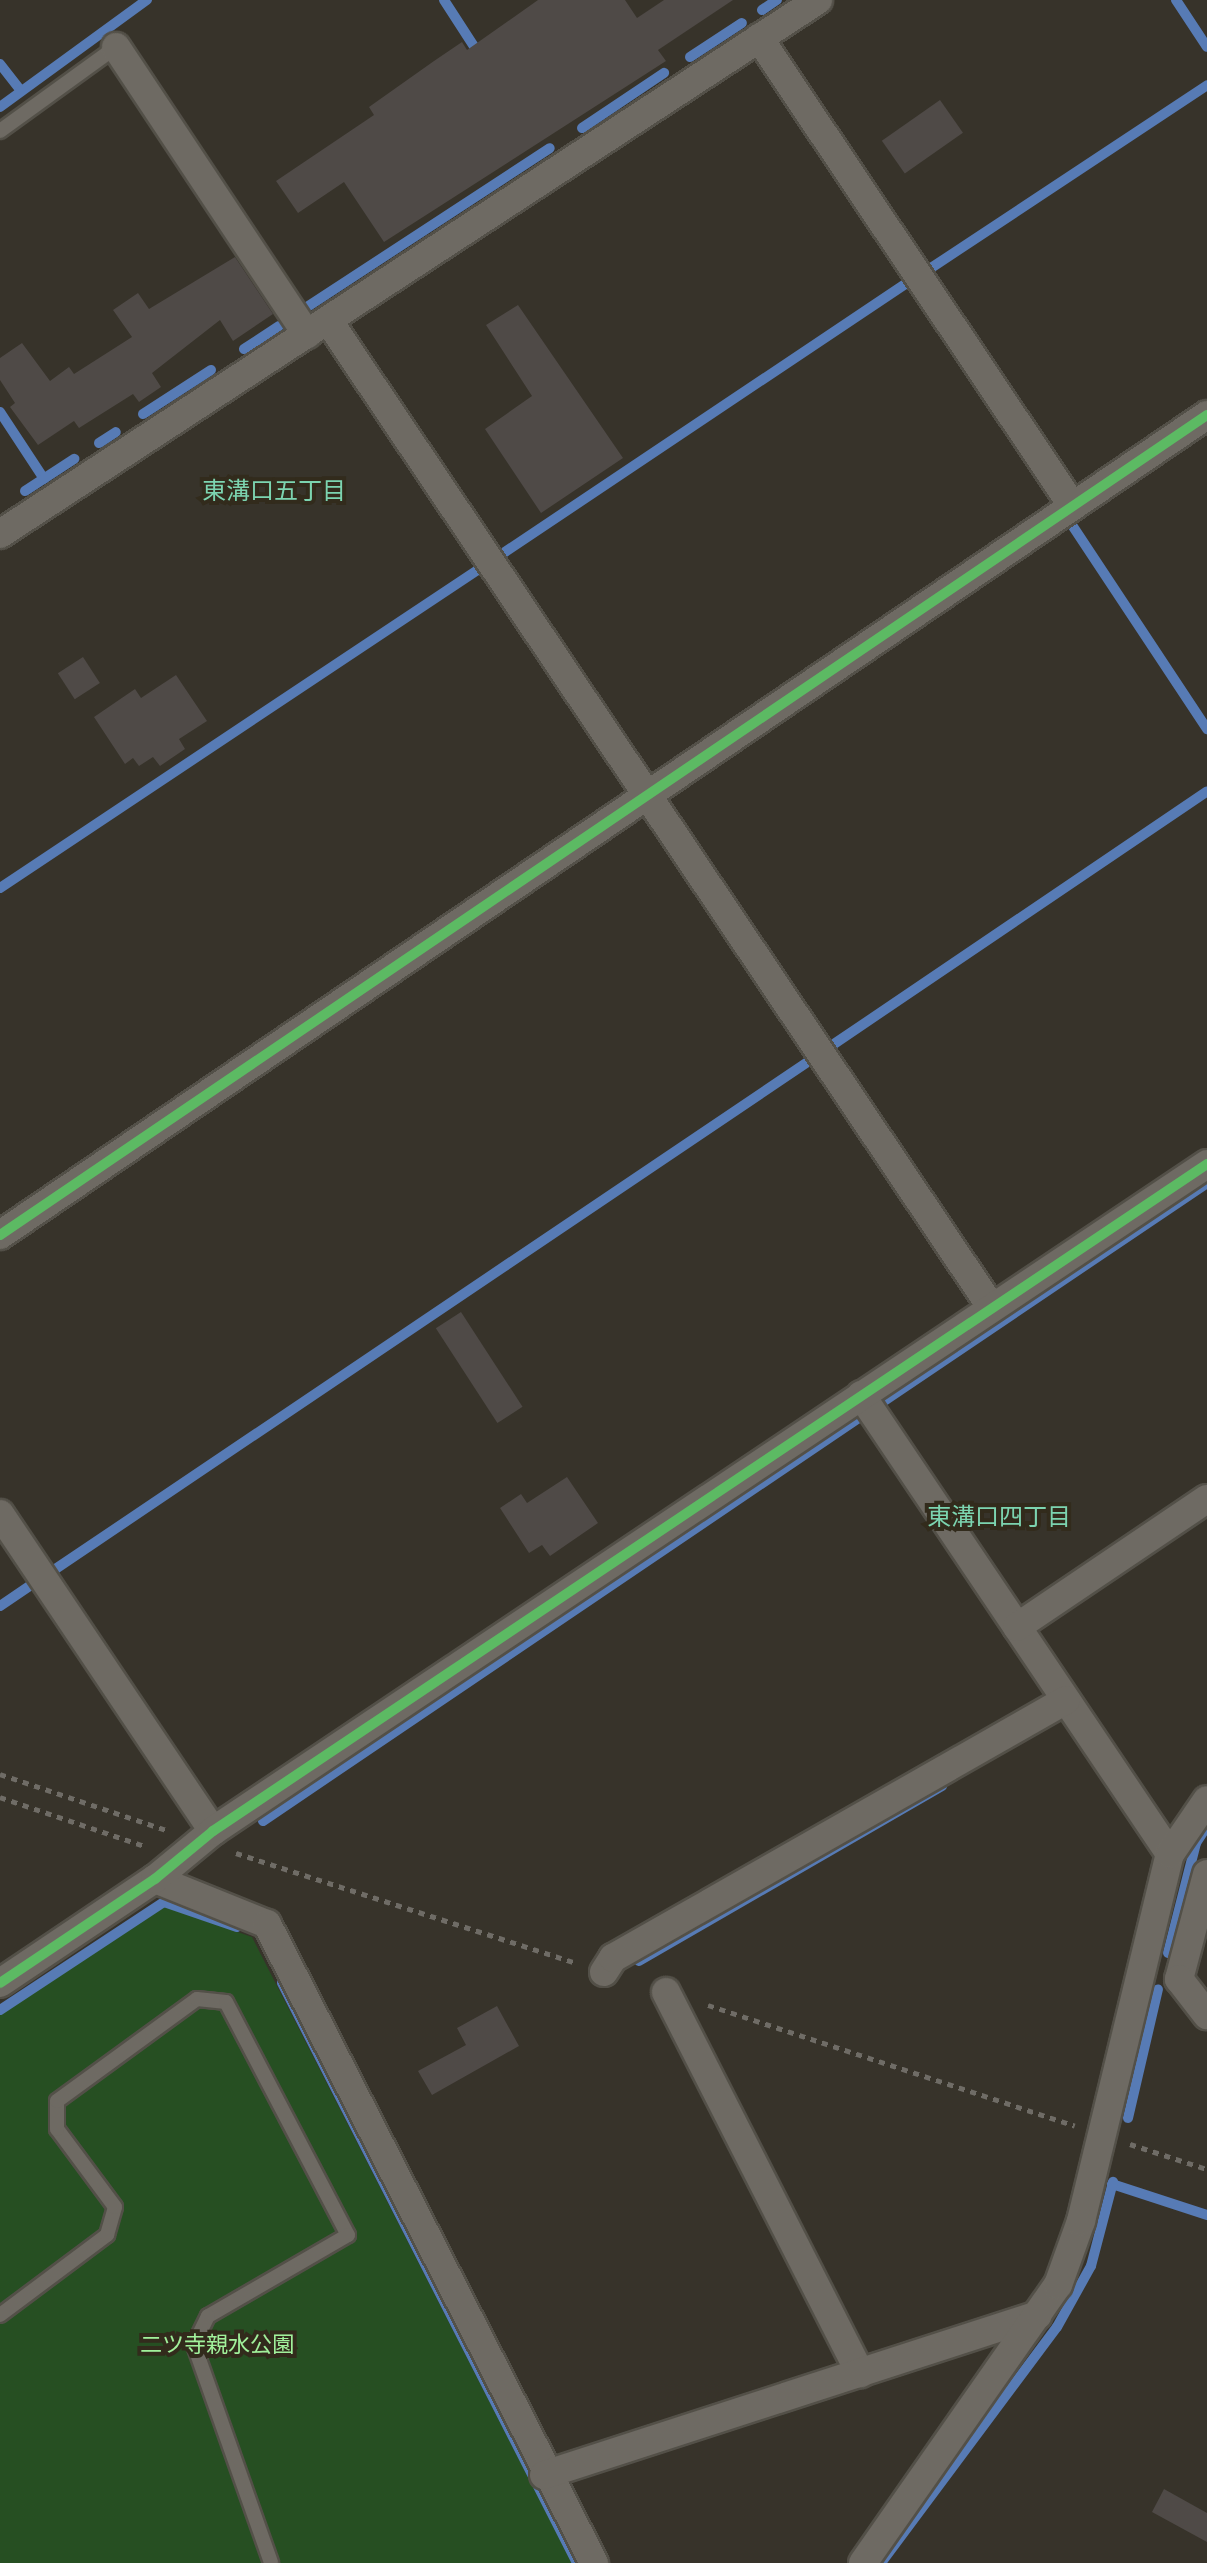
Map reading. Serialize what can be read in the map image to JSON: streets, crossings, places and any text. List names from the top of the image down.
{
  "districts": ["東溝口五丁目", "東溝口四丁目"],
  "parks": ["二ツ寺親水公園"]
}
